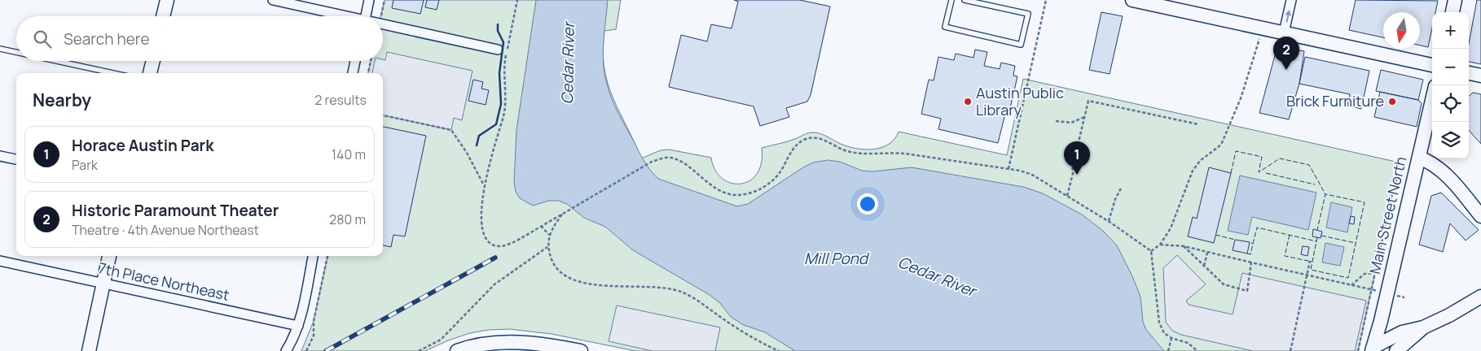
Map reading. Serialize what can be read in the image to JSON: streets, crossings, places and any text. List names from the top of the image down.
{
  "streets": {
    "street": ["Main Street North", "7th Place Northeast"]
  },
  "water": ["Cedar River", "Mill Pond"],
  "places": ["Austin Public Library", "Brick Furniture"],
  "north": "bottom",
  "page": {
    "map_buttons": ["+", "−"],
    "search": "Search here",
    "pins": ["2", "1"],
    "heading": ["Nearby", "2 results"],
    "list": [
      {
        "mark": "1",
        "name": "Horace Austin Park",
        "note": "Park",
        "value": "140 m"
      },
      {
        "mark": "2",
        "name": "Historic Paramount Theater",
        "note": "Theatre · 4th Avenue Northeast",
        "value": "280 m"
      }
    ]
  }
}
